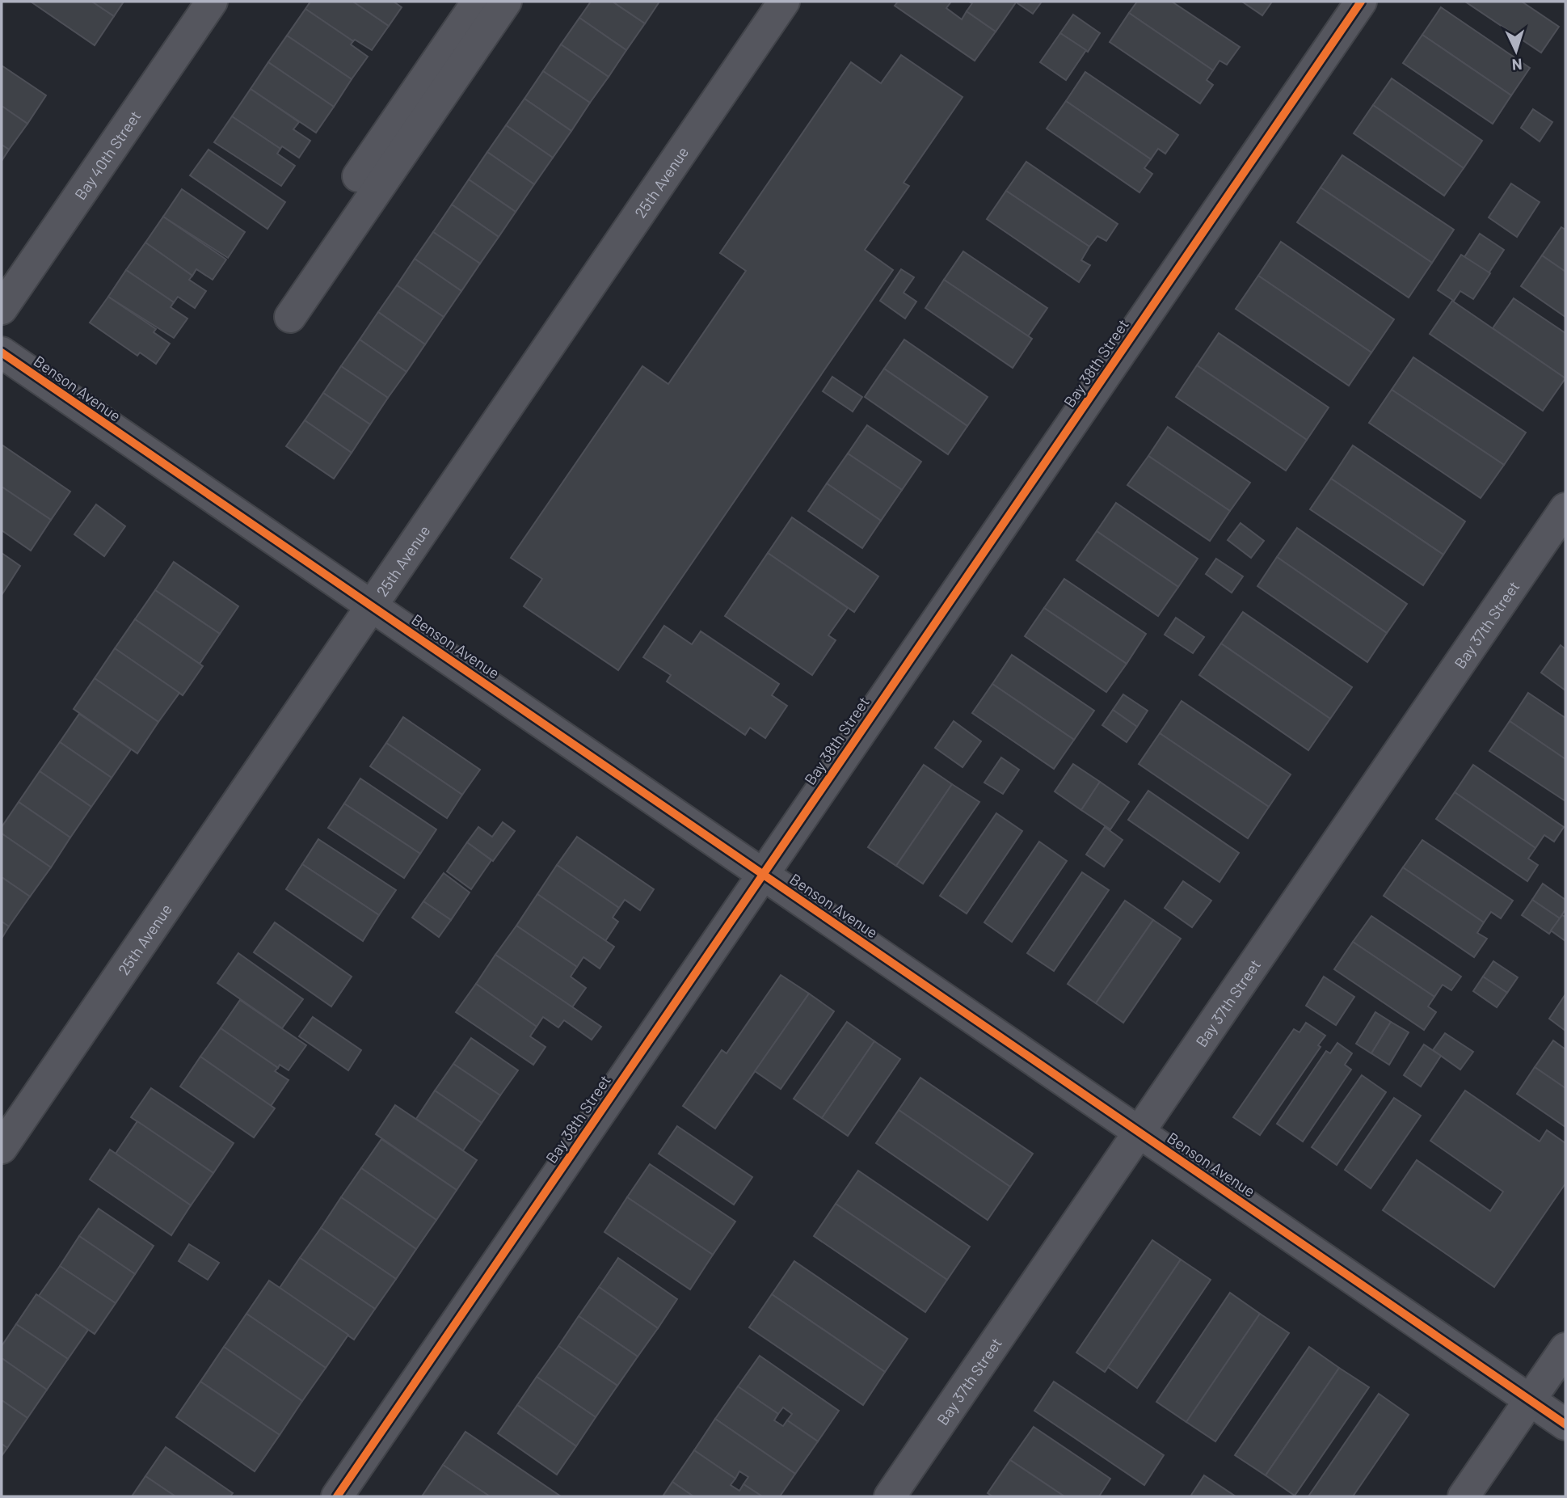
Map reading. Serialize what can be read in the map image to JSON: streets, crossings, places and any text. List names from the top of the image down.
{
  "streets": {
    "street": [
      "Bay 40th Street",
      "25th Avenue",
      "Bay 38th Street",
      "Benson Avenue",
      "Bay 37th Street"
    ]
  },
  "crossings": [
    ["25th Avenue", "Benson Avenue"],
    ["Bay 38th Street", "Benson Avenue"],
    ["Benson Avenue", "Bay 37th Street"]
  ],
  "north": "bottom"
}
